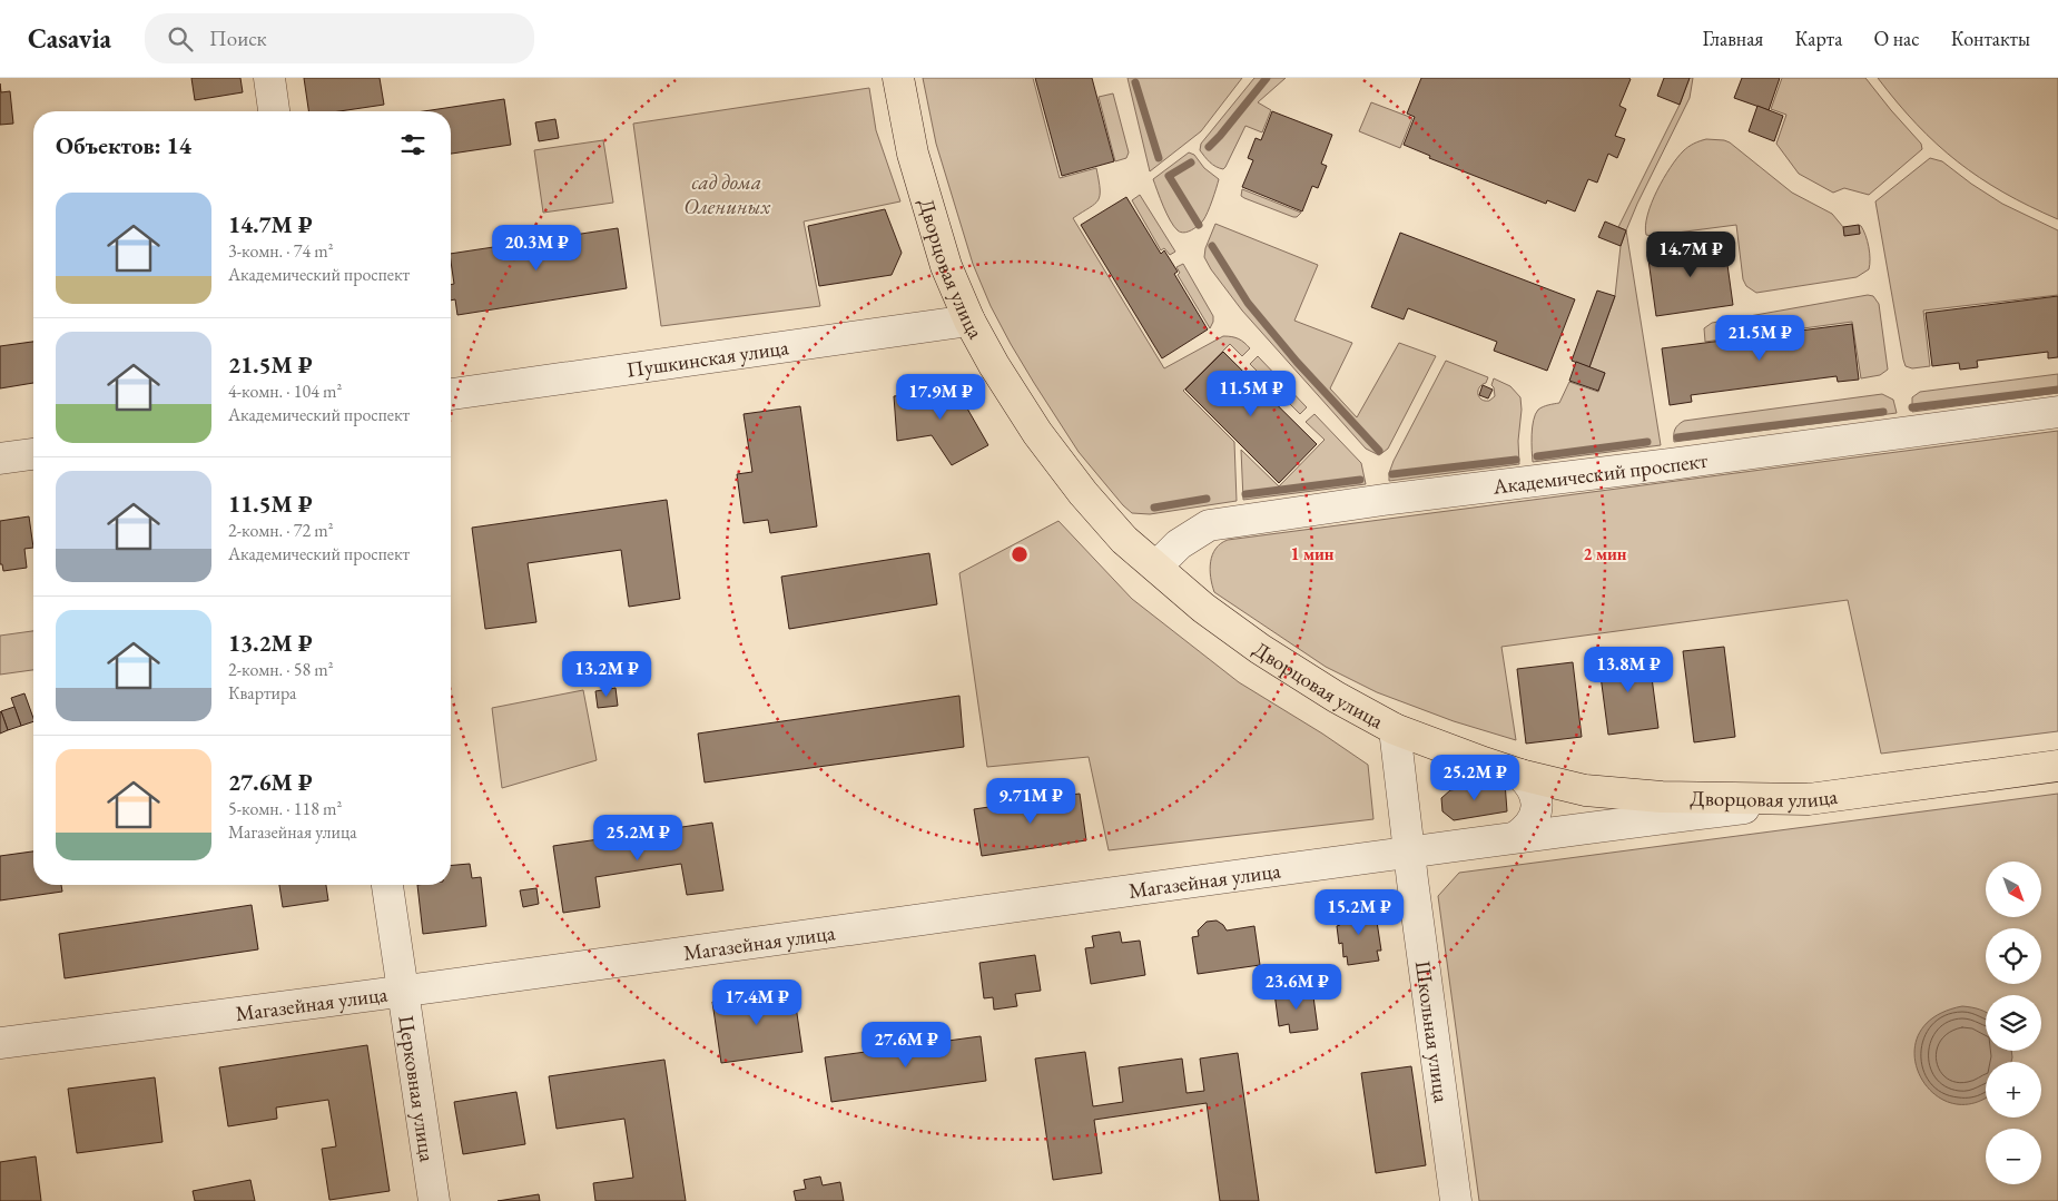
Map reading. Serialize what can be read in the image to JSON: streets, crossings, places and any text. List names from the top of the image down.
{
  "streets": {
    "main road": ["Дворцовая улица"],
    "street": [
      "Пушкинская улица",
      "Академический проспект",
      "Магазейная улица",
      "Школьная улица",
      "Церковная улица"
    ]
  },
  "crossings": [
    ["Дворцовая улица", "Пушкинская улица"],
    ["Дворцовая улица", "Академический проспект"],
    ["Дворцовая улица", "Магазейная улица"],
    ["Дворцовая улица", "Школьная улица"],
    ["Магазейная улица", "Школьная улица"],
    ["Магазейная улица", "Церковная улица"]
  ],
  "parks": ["сад дома Олениных"],
  "north": "bottom right",
  "page": {
    "header": "Casavia",
    "search": "Поиск",
    "nav": [
      "Главная",
      "Карта",
      "О нас",
      "Контакты"
    ],
    "heading": "Объектов: 14",
    "list": [
      {
        "name": "14.7M ₽",
        "note": "3-комн. · 74 m² · Академический проспект"
      },
      {
        "name": "21.5M ₽",
        "note": "4-комн. · 104 m² · Академический проспект"
      },
      {
        "name": "11.5M ₽",
        "note": "2-комн. · 72 m² · Академический проспект"
      },
      {
        "name": "13.2M ₽",
        "note": "2-комн. · 58 m² · Квартира"
      },
      {
        "name": "27.6M ₽",
        "note": "5-комн. · 118 m² · Магазейная улица"
      }
    ],
    "price": [
      "20.3M ₽",
      "14.7M ₽",
      "21.5M ₽",
      "11.5M ₽",
      "17.9M ₽",
      "13.8M ₽",
      "13.2M ₽",
      "25.2M ₽",
      "9.71M ₽",
      "25.2M ₽",
      "15.2M ₽",
      "23.6M ₽",
      "17.4M ₽",
      "27.6M ₽"
    ],
    "map_buttons": ["+", "−"]
  },
  "rings": ["1 мин", "2 мин"]
}
